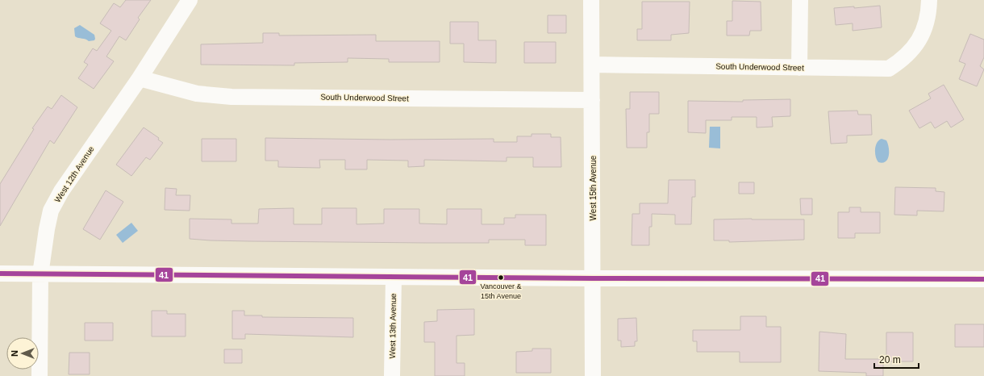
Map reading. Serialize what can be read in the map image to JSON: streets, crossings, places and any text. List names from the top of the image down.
{
  "streets": {
    "street": [
      "South Underwood Street",
      "West 12th Avenue",
      "West 15th Avenue",
      "West 13th Avenue"
    ]
  },
  "crossings": [
    ["South Underwood Street", "West 12th Avenue"],
    ["South Underwood Street", "West 15th Avenue"]
  ],
  "places": ["Vancouver & 15th Avenue"],
  "lines": ["transit line 41"],
  "scale_bar": "20 m",
  "north": "left"
}
